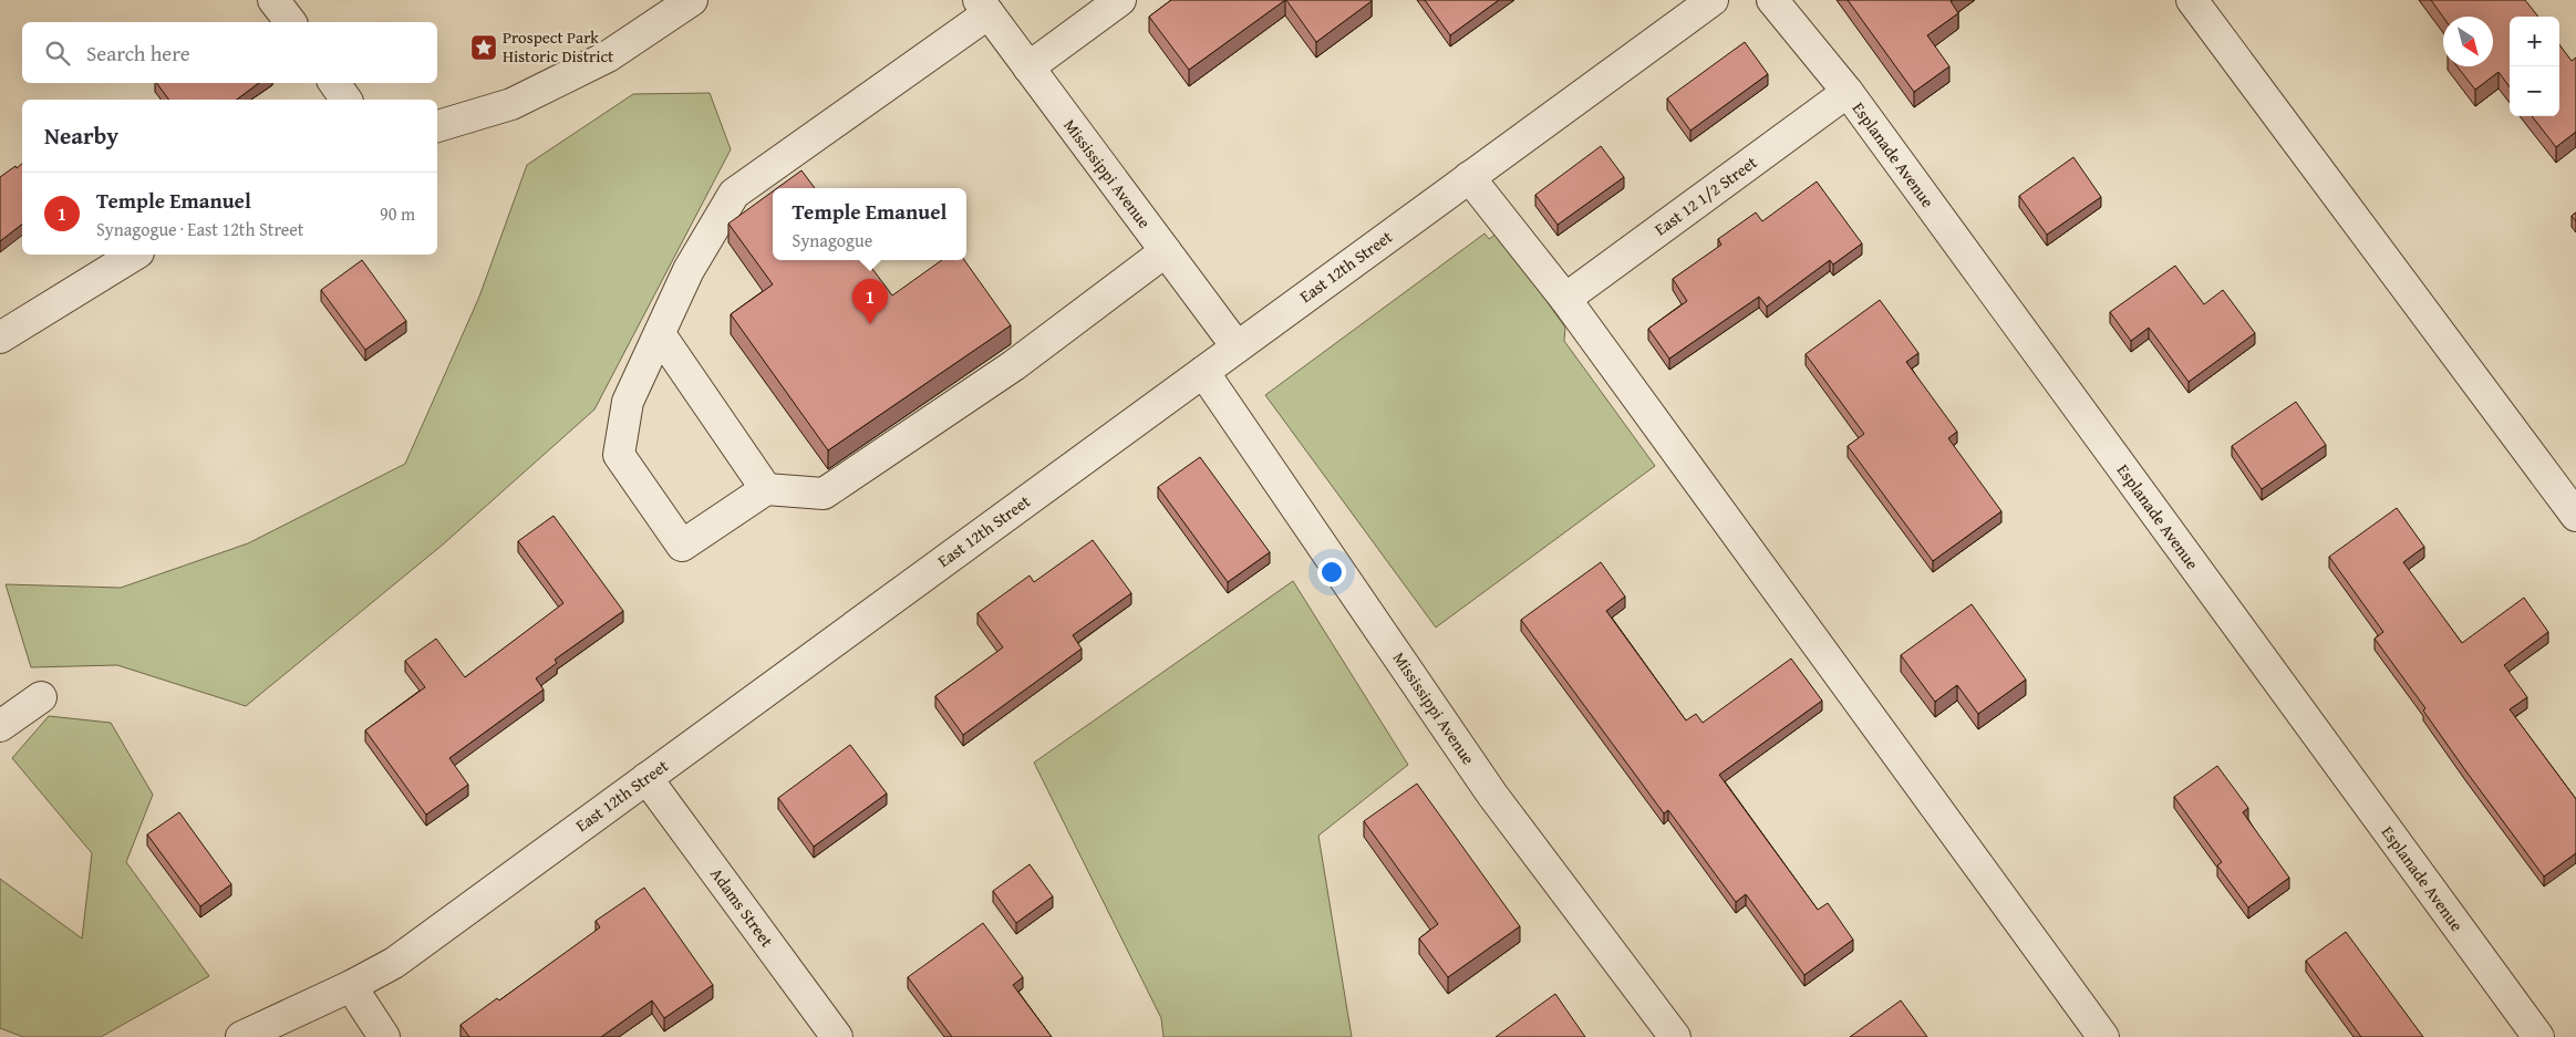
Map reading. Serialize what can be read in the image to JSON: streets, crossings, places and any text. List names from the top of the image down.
{
  "streets": {
    "street": [
      "Esplanade Avenue",
      "Mississippi Avenue",
      "East 12 1/2 Street",
      "East 12th Street",
      "Adams Street"
    ]
  },
  "crossings": [
    ["Esplanade Avenue", "East 12 1/2 Street"],
    ["Mississippi Avenue", "East 12th Street"],
    ["East 12th Street", "Adams Street"]
  ],
  "places": {
    "place": ["Prospect Park Historic District"]
  },
  "north": "bottom right",
  "page": {
    "map_buttons": ["+", "−"],
    "search": "Search here",
    "heading": "Nearby",
    "list": [
      {
        "mark": "1",
        "name": "Temple Emanuel",
        "note": "Synagogue · East 12th Street",
        "value": "90 m"
      }
    ],
    "popup": ["Temple Emanuel", "Synagogue"],
    "pins": "1"
  }
}
